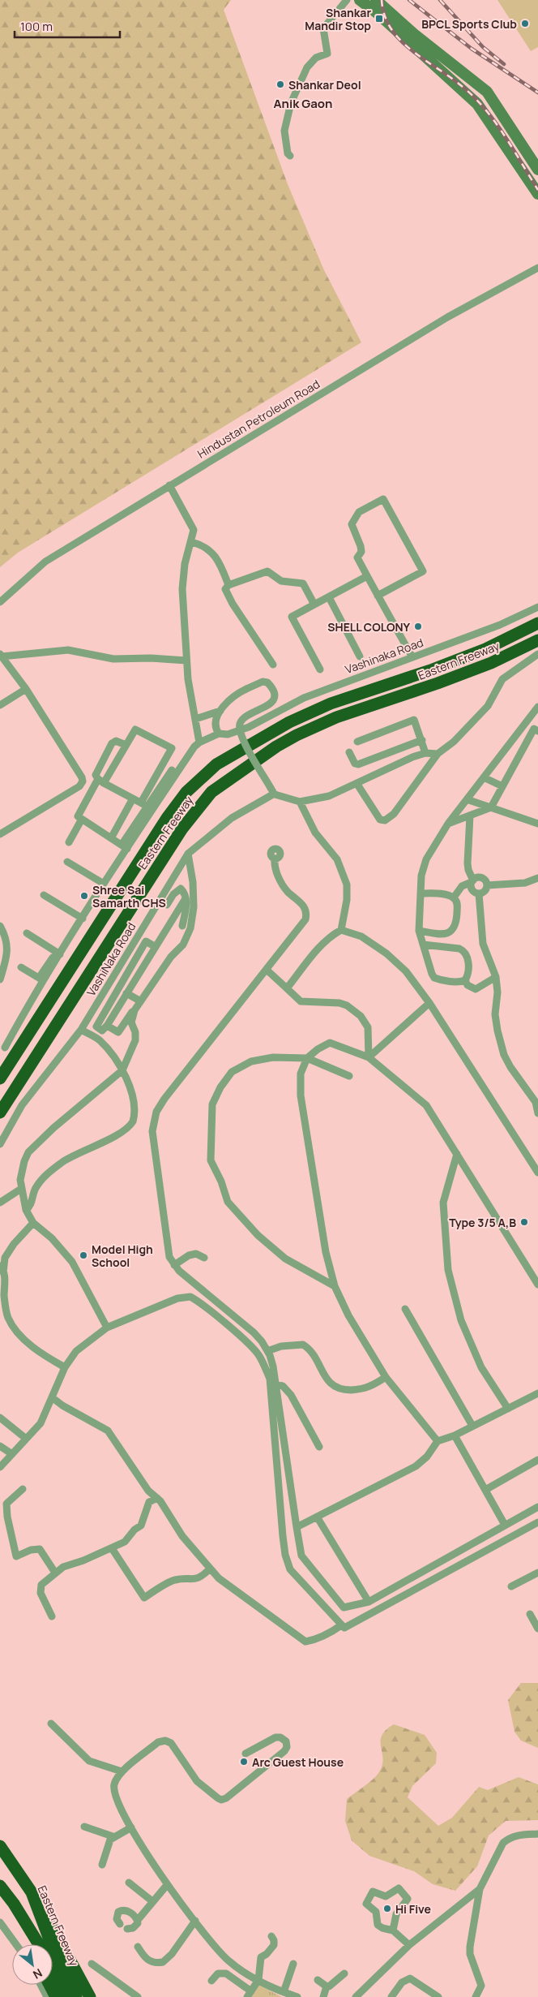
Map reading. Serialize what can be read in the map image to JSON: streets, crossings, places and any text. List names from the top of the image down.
{
  "streets": {
    "highway": ["Eastern Freeway"],
    "street": ["Hindustan Petroleum Road", "Vashinaka Road", "VashiNaka Road"]
  },
  "districts": ["Anik Gaon"],
  "places": {
    "transit": ["Shankar Mandir Stop"],
    "other": [
      "BPCL Sports Club",
      "Shankar Deol",
      "SHELL COLONY",
      "Shree Sai Samarth CHS",
      "Type 3/5 A,B",
      "Model High School",
      "Arc Guest House",
      "Hi Five"
    ]
  },
  "scale_bar": "100 m",
  "north": "bottom right"
}
